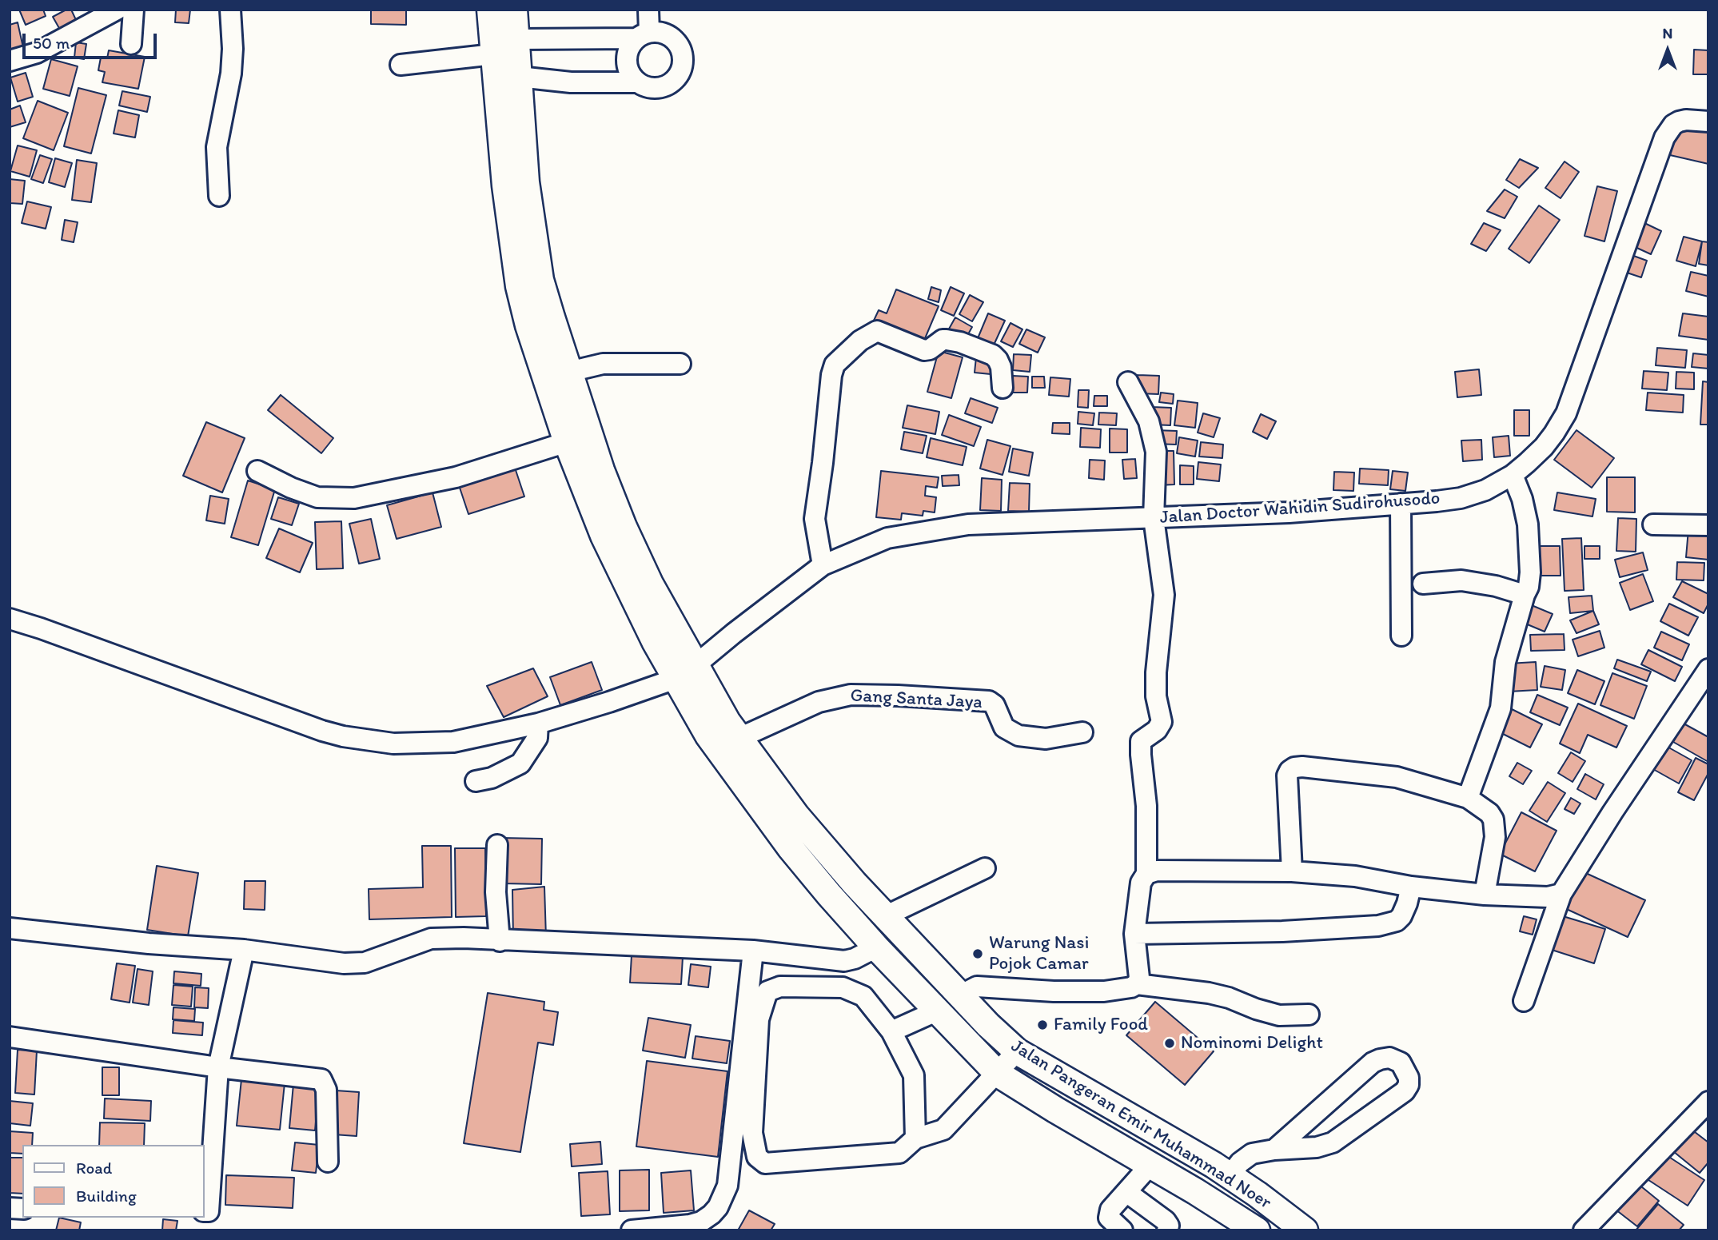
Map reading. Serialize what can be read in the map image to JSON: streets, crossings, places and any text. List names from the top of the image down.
{
  "streets": {
    "main road": ["Jalan Pangeran Emir Muhammad Noer"],
    "street": ["Jalan Doctor Wahidin Sudirohusodo", "Gang Santa Jaya"]
  },
  "crossings": [
    ["Jalan Doctor Wahidin Sudirohusodo", "Jalan Pangeran Emir Muhammad Noer"],
    ["Gang Santa Jaya", "Jalan Pangeran Emir Muhammad Noer"]
  ],
  "places": ["Warung Nasi Pojok Camar", "Family Food", "Nominomi Delight"],
  "legend": ["Road", "Building"],
  "scale_bar": "50 m",
  "north": "top"
}
